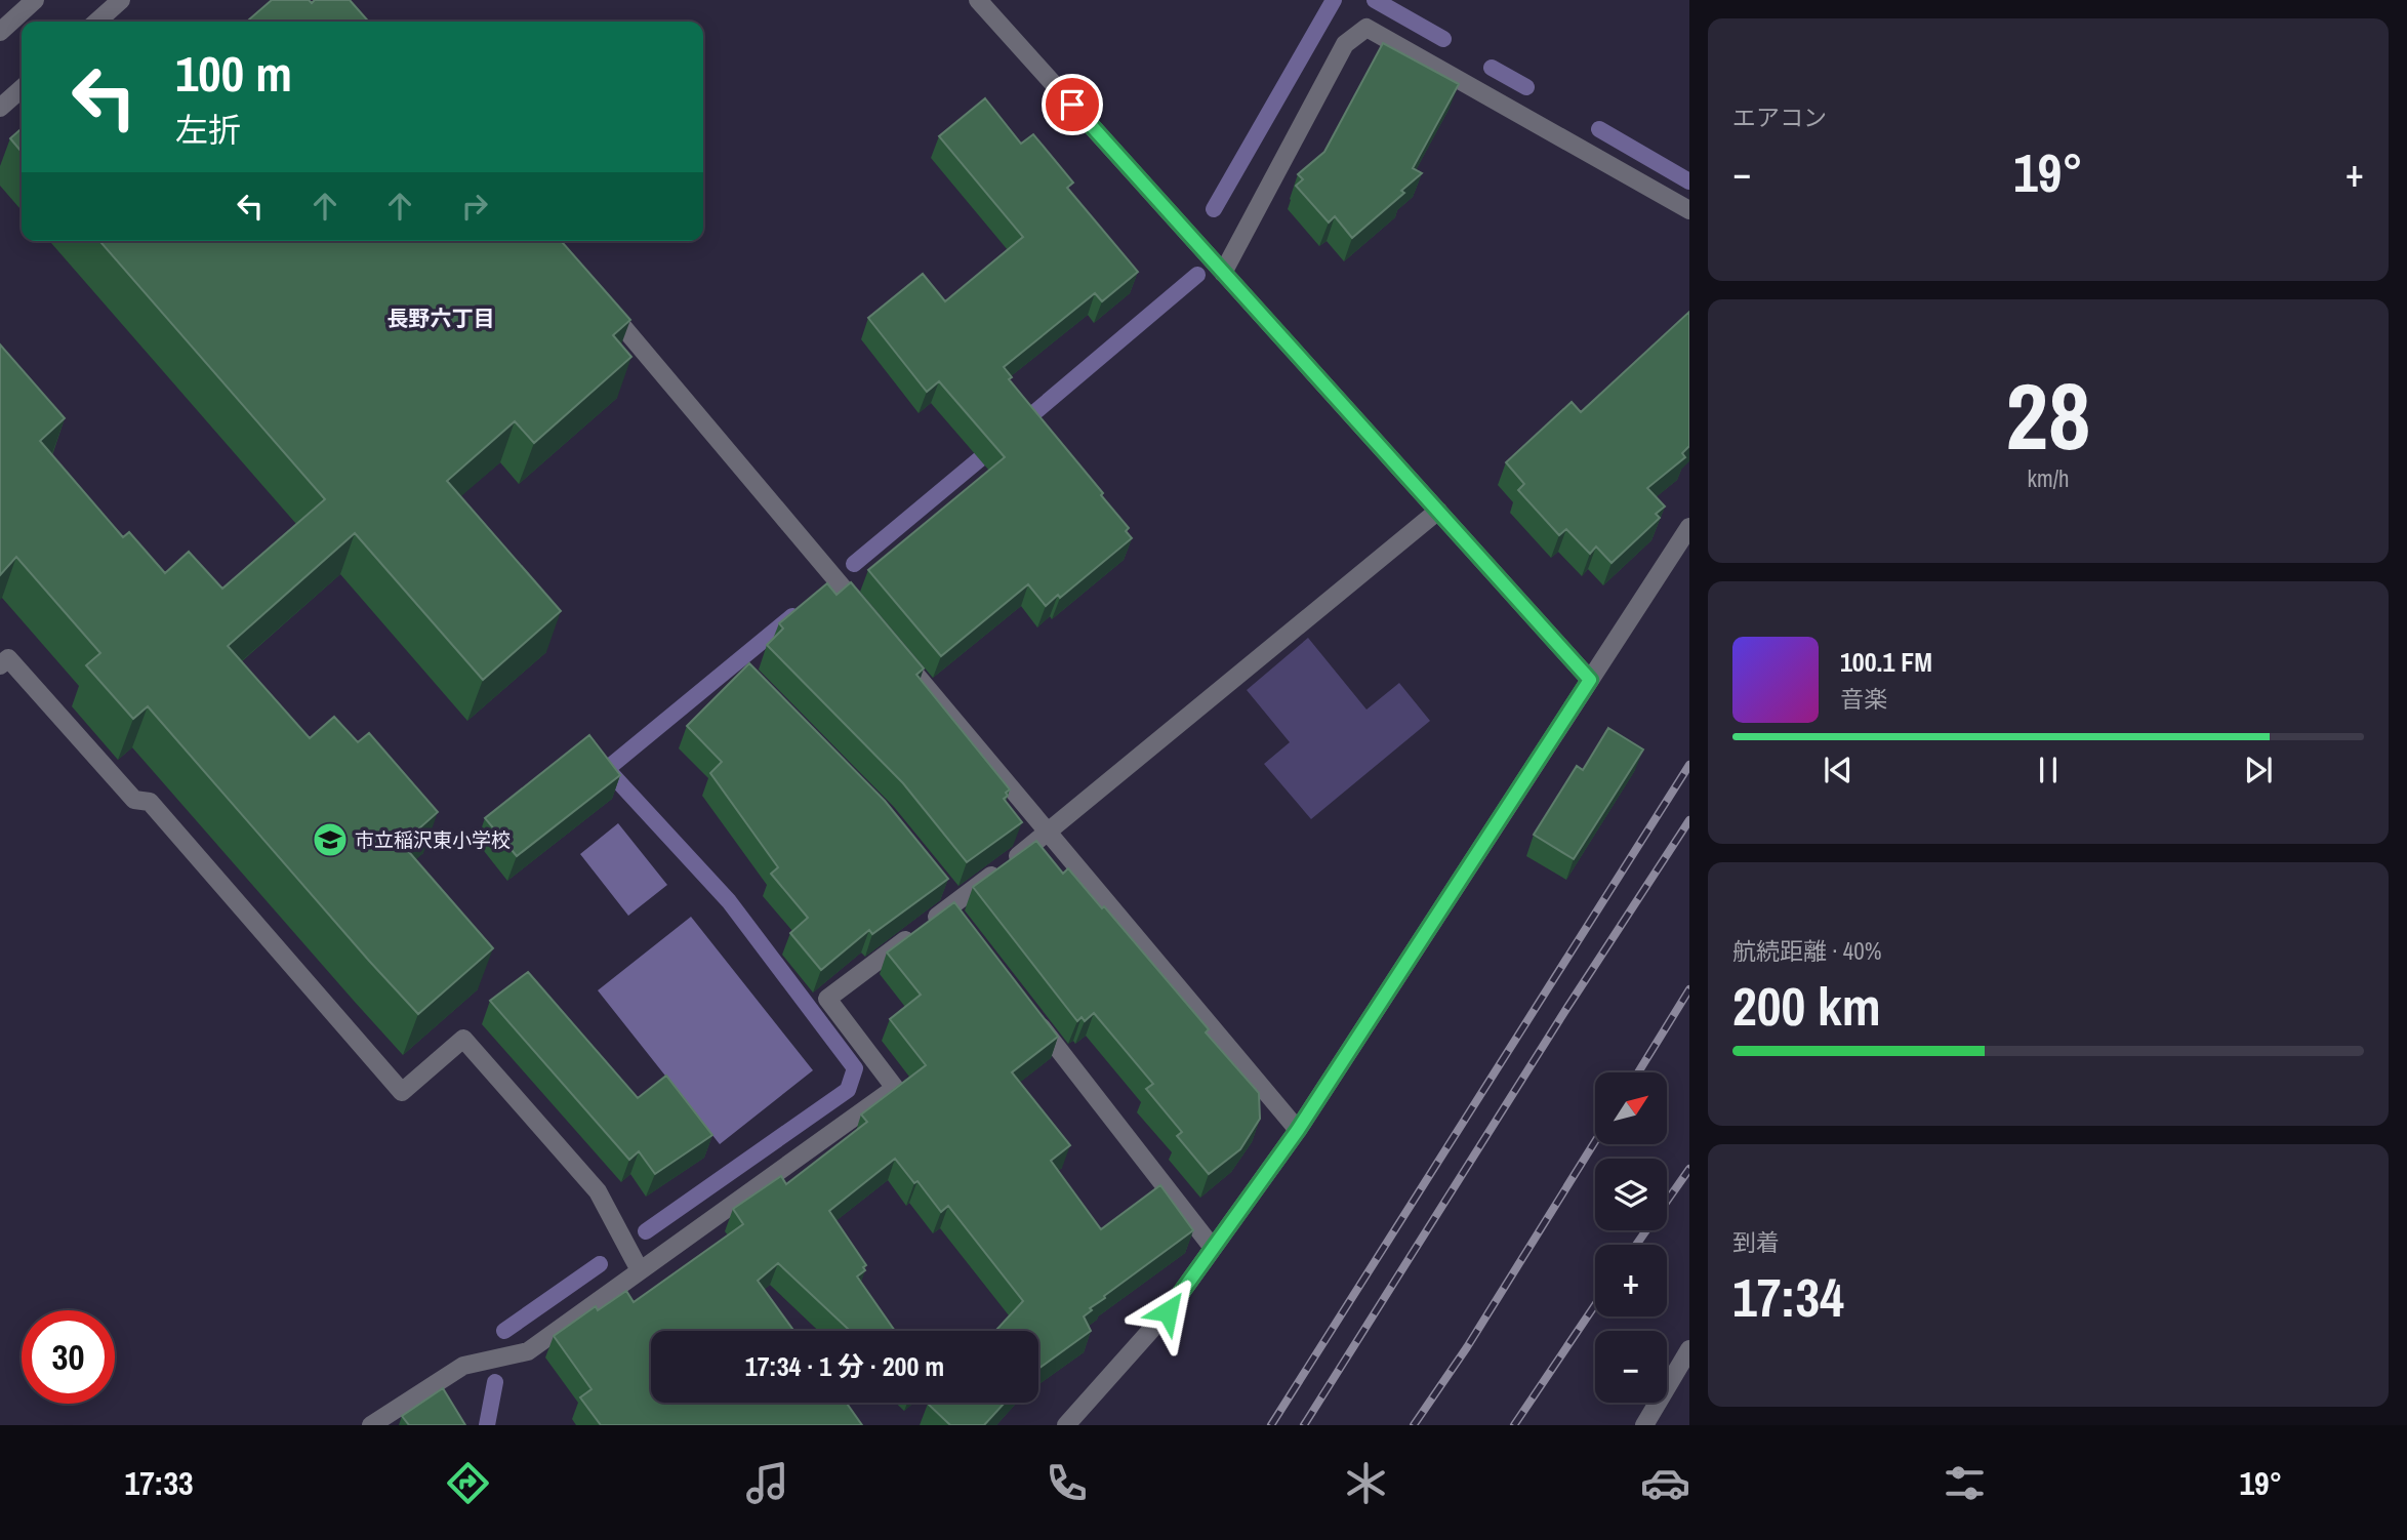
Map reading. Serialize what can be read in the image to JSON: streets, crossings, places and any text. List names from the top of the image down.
{
  "districts": ["長野六丁目"],
  "places": {
    "school or university": ["市立稲沢東小学校"]
  },
  "north": "top right",
  "page": {
    "tile": [
      "エアコン",
      ["28", "km/h"],
      ["航続距離 · 40%", "200 km"],
      ["到着", "17:34"]
    ],
    "turn": ["100 m", "左折"],
    "heat": ["−", "19°", "+"],
    "song": ["100.1 FM", "音楽"],
    "map_buttons": ["+", "−"],
    "limit": "30",
    "trip": "17:34 · 1 分 · 200 m",
    "tabs": ["17:33", "19°"]
  }
}
